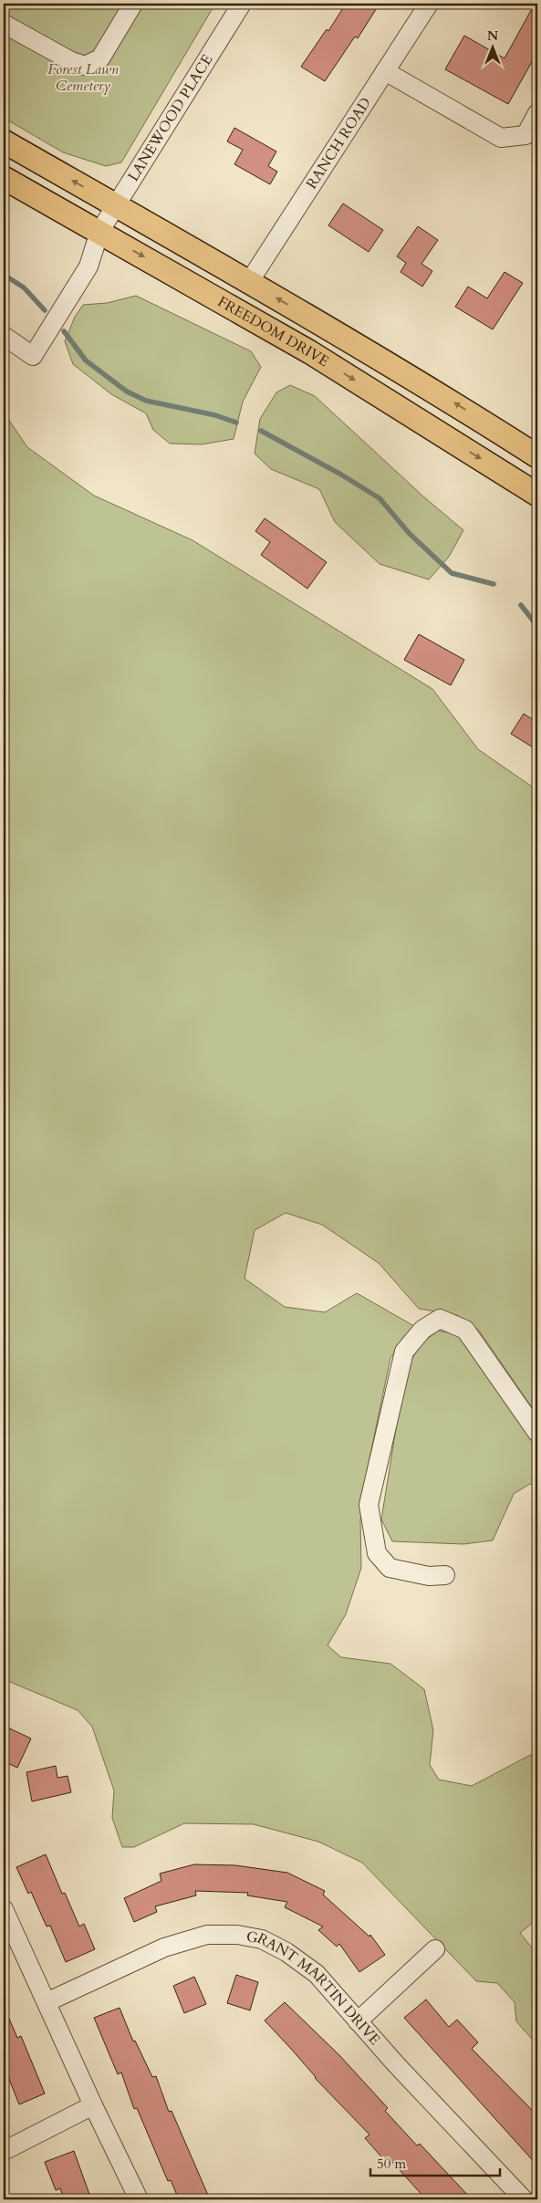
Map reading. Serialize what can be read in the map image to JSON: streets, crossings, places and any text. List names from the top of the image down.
{
  "streets": {
    "main road": ["FREEDOM DRIVE"],
    "street": ["LANEWOOD PLACE", "RANCH ROAD", "GRANT MARTIN DRIVE"]
  },
  "crossings": [
    ["LANEWOOD PLACE", "FREEDOM DRIVE"],
    ["RANCH ROAD", "FREEDOM DRIVE"]
  ],
  "parks": ["Forest Lawn Cemetery"],
  "scale_bar": "50 m",
  "north": "top"
}
